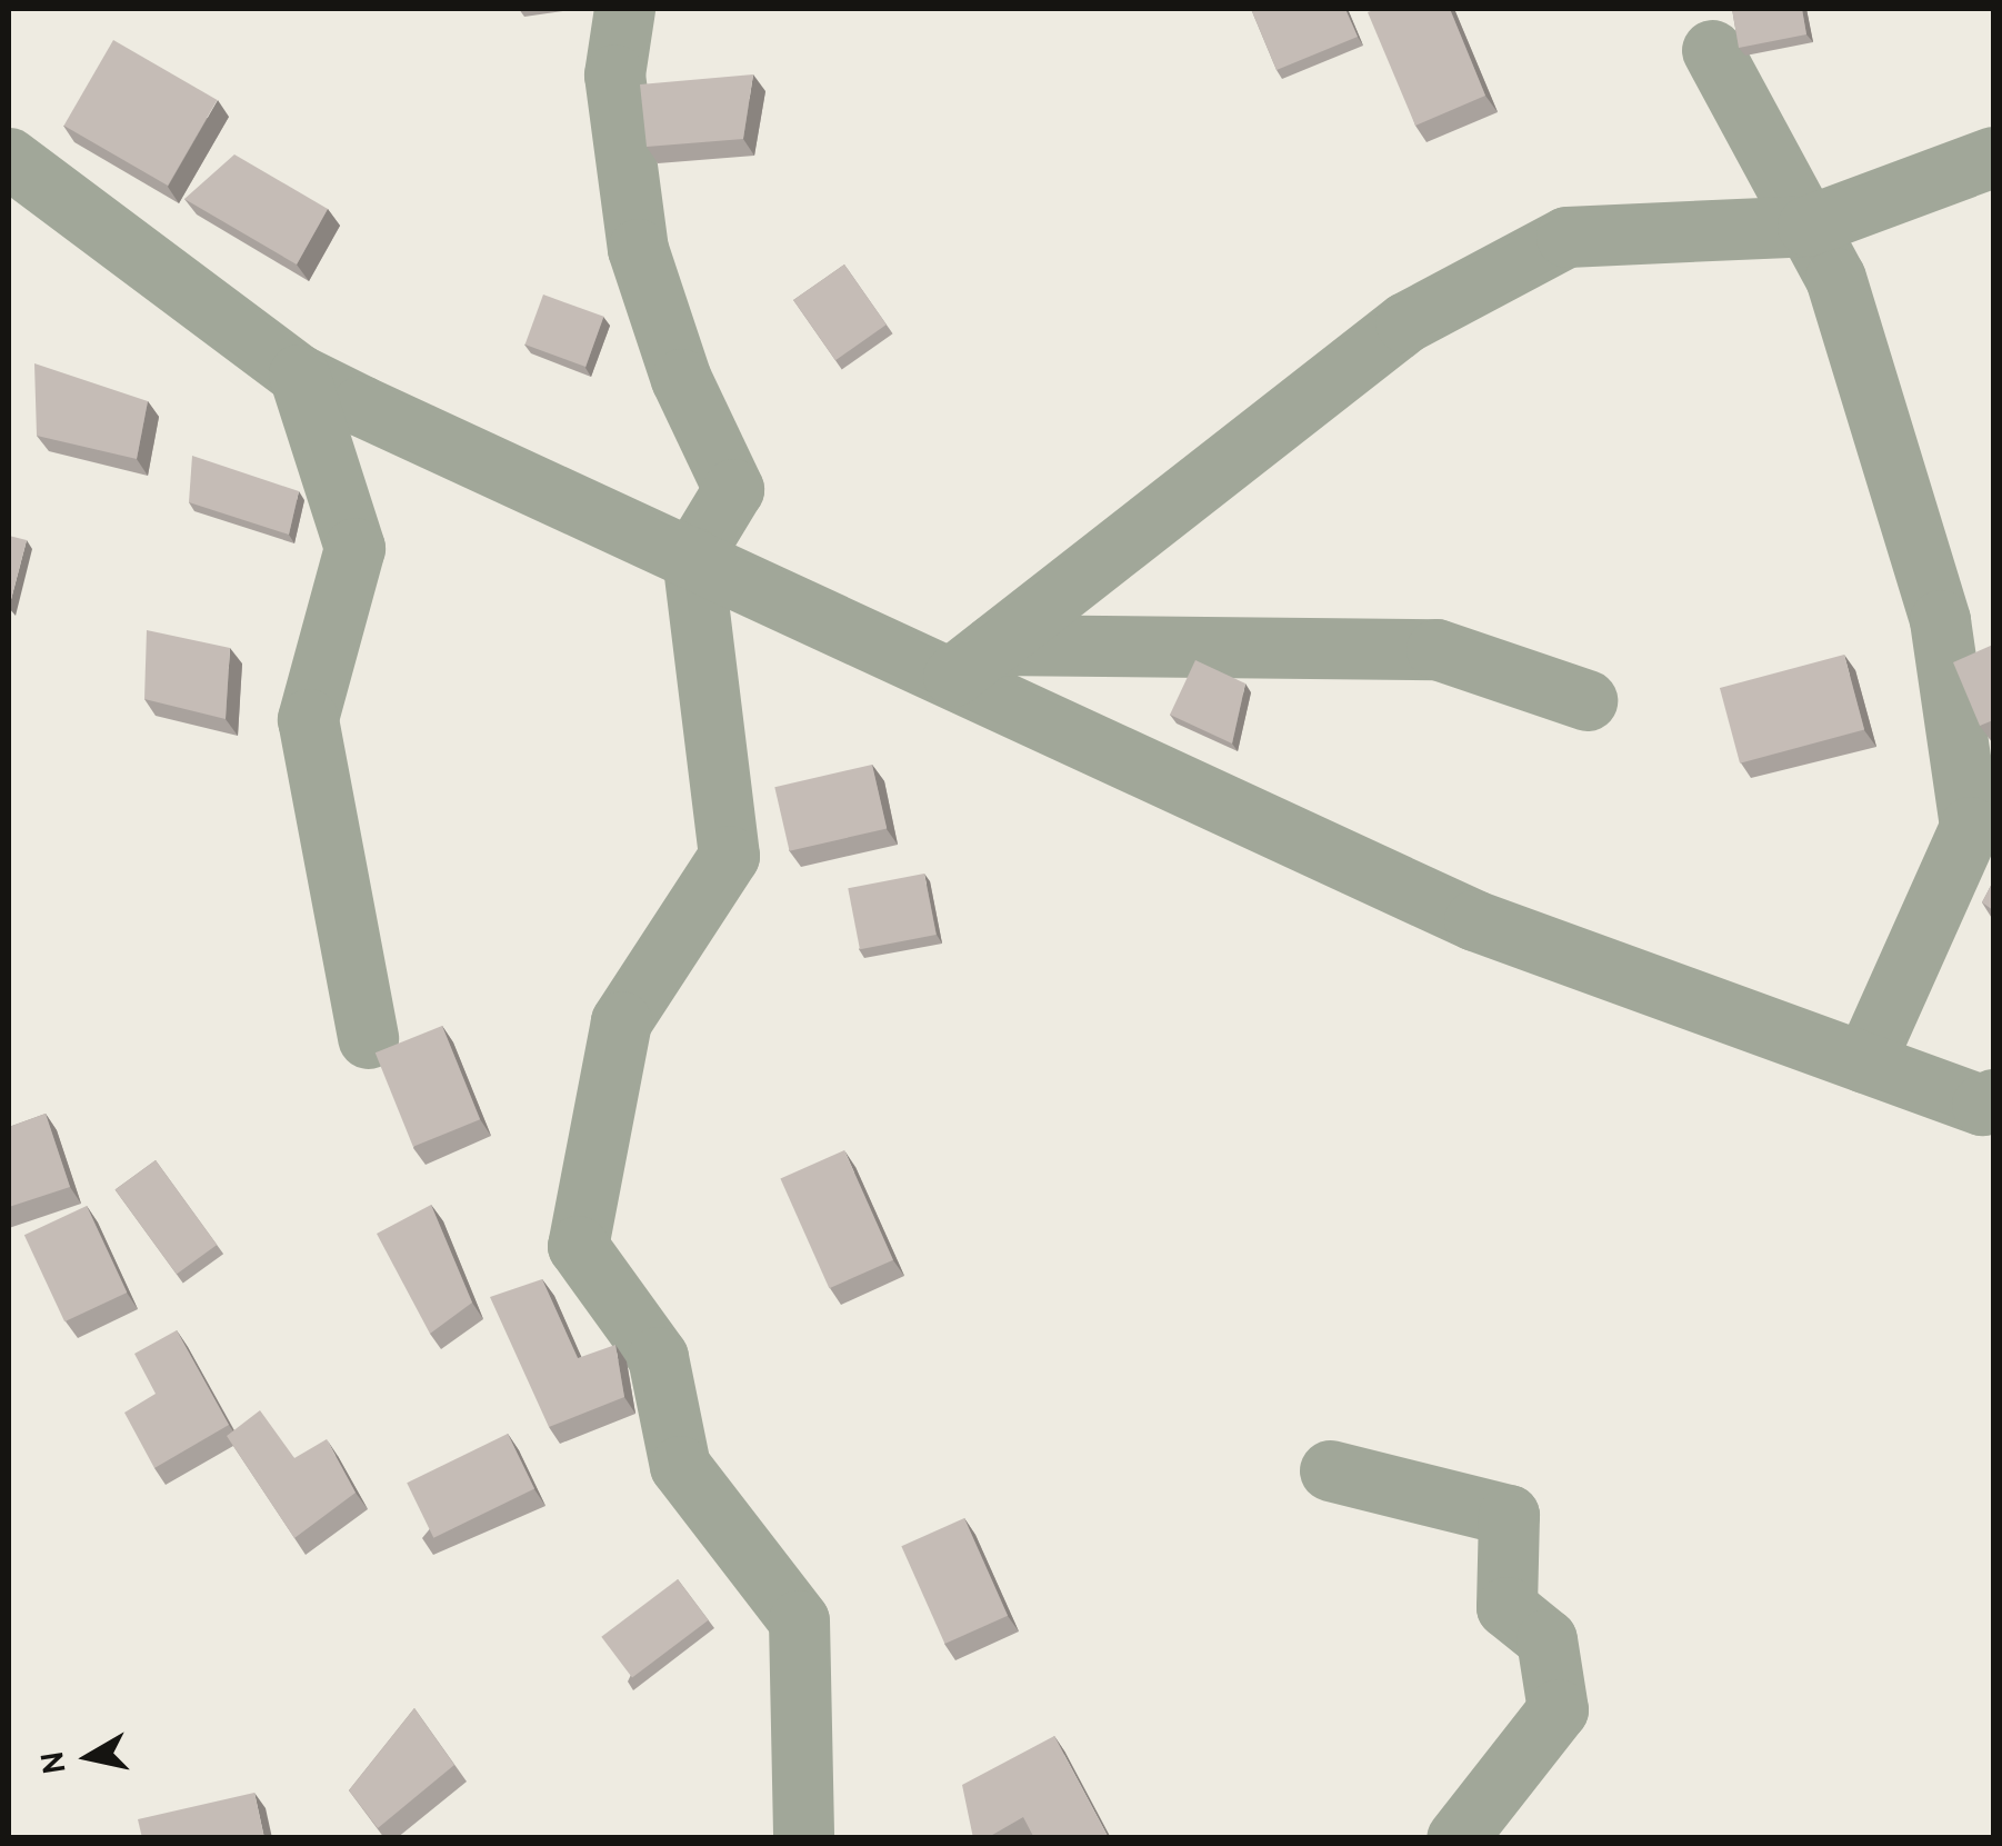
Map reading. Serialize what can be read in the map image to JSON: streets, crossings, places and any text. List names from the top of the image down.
{
  "north": "left"
}
